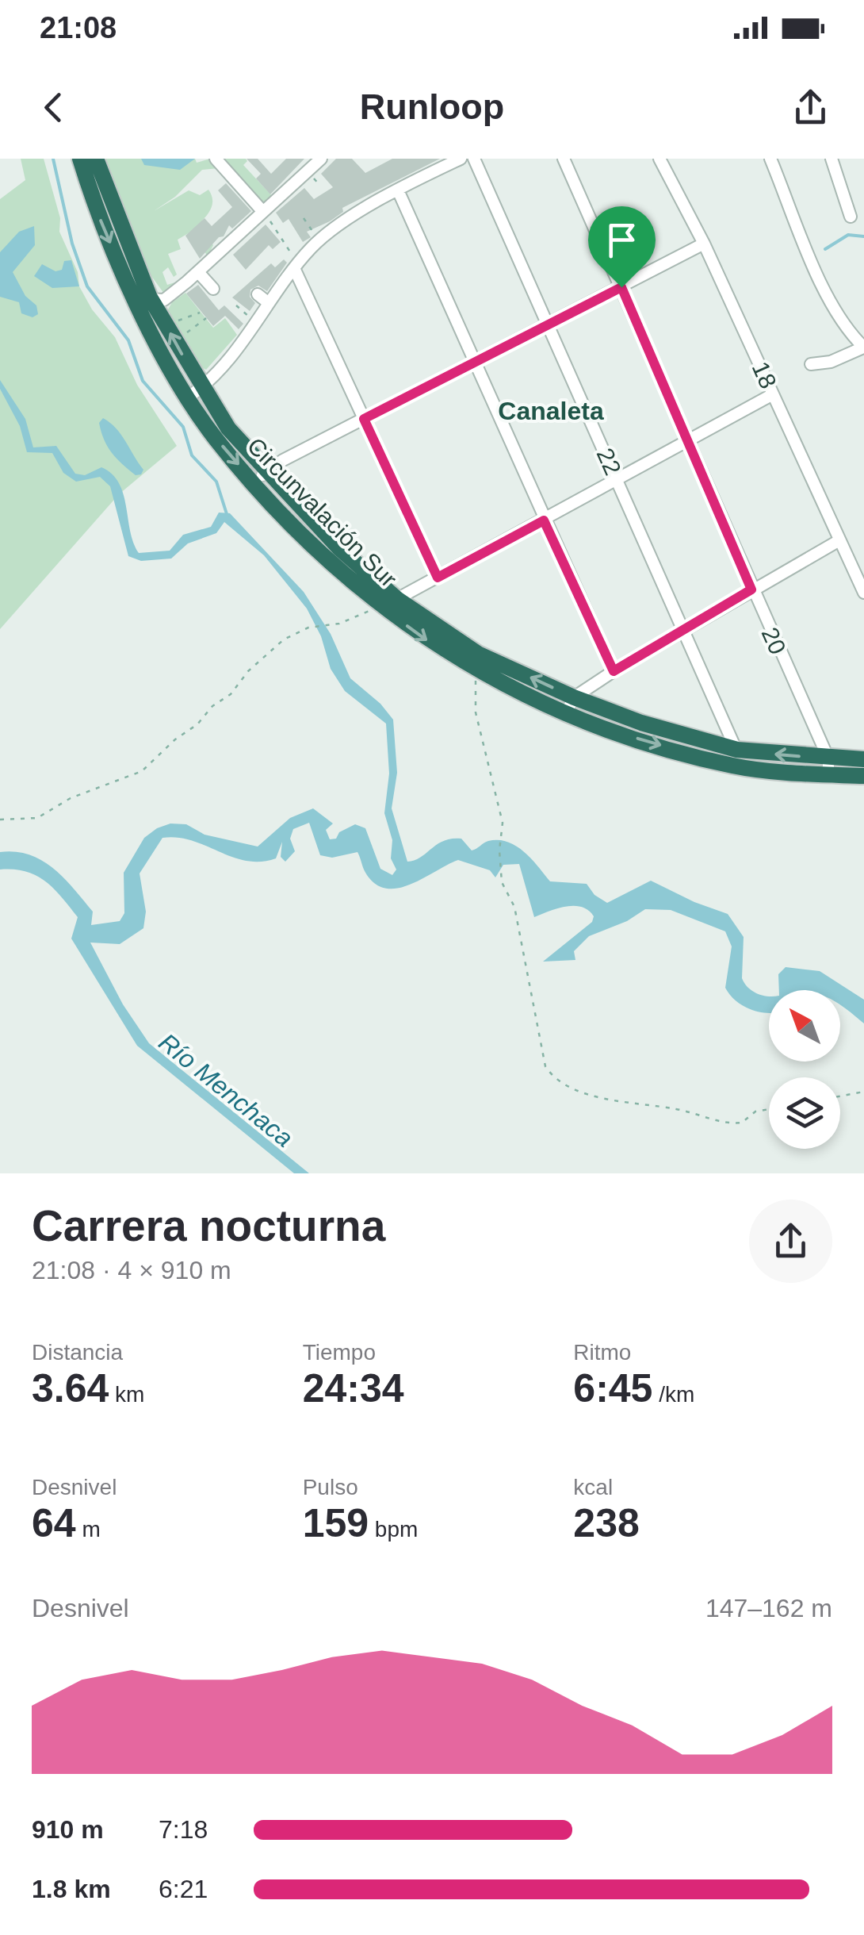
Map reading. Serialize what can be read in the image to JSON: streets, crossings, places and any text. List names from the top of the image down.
{
  "streets": {
    "highway": ["Circunvalación Sur"],
    "street": ["18", "22", "20"]
  },
  "crossings": [
    ["22", "Circunvalación Sur"],
    ["Circunvalación Sur", "20"]
  ],
  "districts": ["Canaleta"],
  "water": ["Río Menchaca"],
  "north": "top left",
  "page": {
    "status": "21:08",
    "header": "Runloop",
    "heading": ["Carrera nocturna", "21:08 · 4 × 910 m"],
    "stats": [
      ["Distancia", "3.64 km"],
      ["Tiempo", "24:34"],
      ["Ritmo", "6:45 /km"],
      ["Desnivel", "64 m"],
      ["Pulso", "159 bpm"],
      ["kcal", "238"]
    ],
    "chart": ["Desnivel", "147–162 m"],
    "list": [
      {
        "name": "910 m",
        "note": "7:18"
      },
      {
        "name": "1.8 km",
        "note": "6:21"
      }
    ]
  }
}
